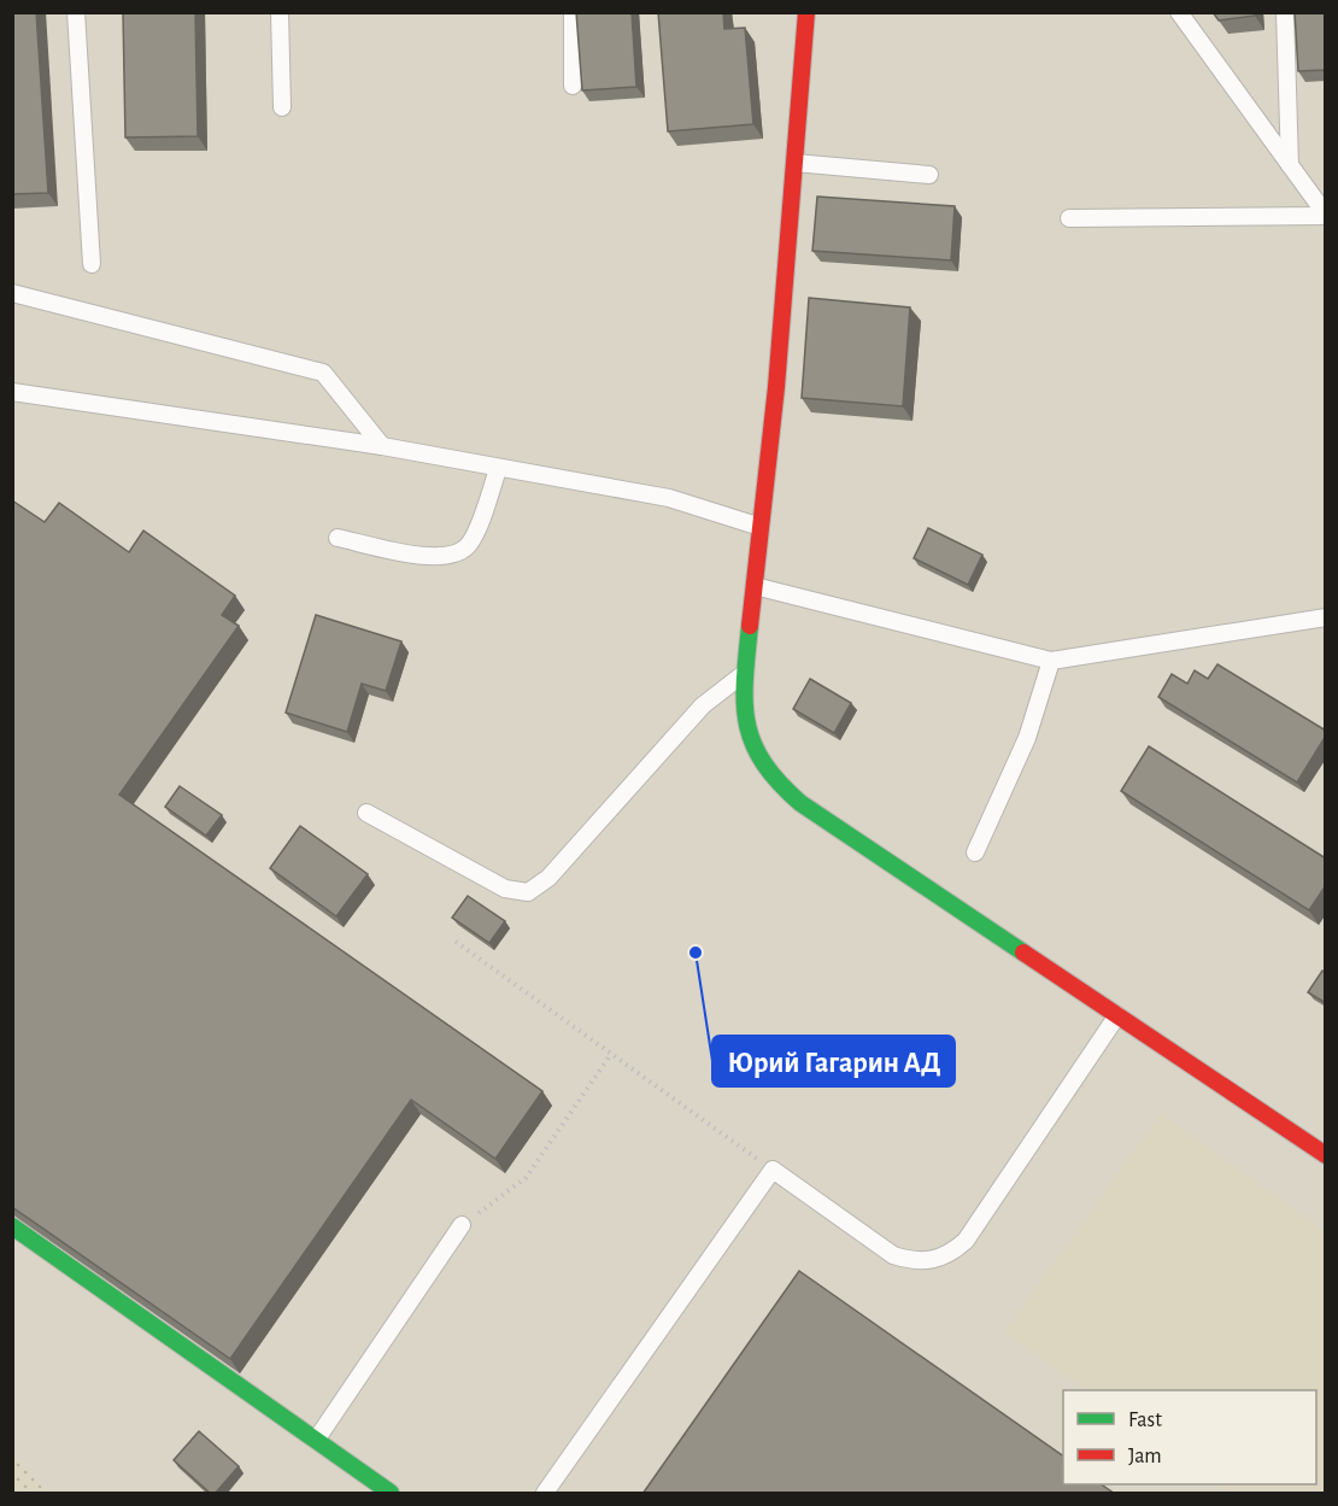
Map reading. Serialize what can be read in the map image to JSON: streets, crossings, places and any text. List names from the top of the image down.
{
  "places": ["Юрий Гагарин АД"],
  "legend": ["Fast", "Jam"]
}
